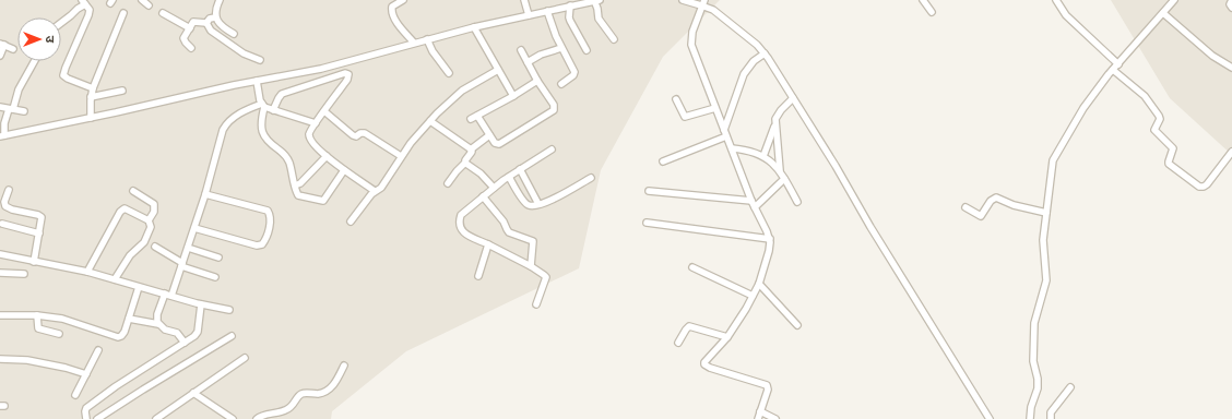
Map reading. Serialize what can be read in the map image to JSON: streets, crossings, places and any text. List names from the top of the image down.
{
  "north": "right"
}
